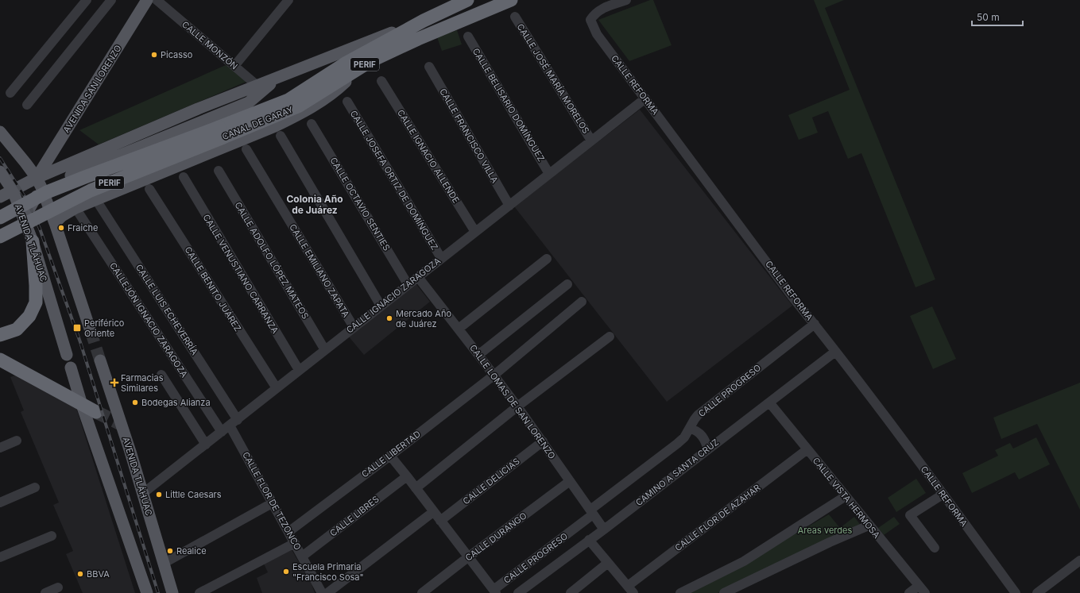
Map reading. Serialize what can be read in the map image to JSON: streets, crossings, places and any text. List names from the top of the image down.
{
  "streets": {
    "highway": ["PERIF", "CANAL DE GARAY"],
    "main road": ["AVENIDA SAN LORENZO", "AVENIDA TLÁHUAC"],
    "street": [
      "CALLE MONZÓN",
      "CALLE JOSÉ MARÍA MORELOS",
      "CALLE REFORMA",
      "CALLE BELISARIO DOMÍNGUEZ",
      "CALLE FRANCISCO VILLA",
      "CALLE IGNACIO ALLENDE",
      "CALLE JOSEFA ORTIZ DE DOMÍNGUEZ",
      "CALLE OCTAVIO SENTIES",
      "CALLE ADOLFO LÓPEZ MATEOS",
      "CALLE EMILIANO ZAPATA",
      "CALLE VENUSTIANO CARRANZA",
      "CALLE BENITO JUÁREZ",
      "CALLE IGNACIO ZARAGOZA",
      "CALLE LUIS ECHEVERRÍA",
      "CALLEJÓN IGNACIO ZARAGOZA",
      "CALLE PROGRESO",
      "CALLE LOMAS DE SAN LORENZO",
      "CALLE LIBERTAD",
      "CAMINO A SANTA CRUZ",
      "CALLE DELICIAS",
      "CALLE VISTA HERMOSA",
      "CALLE FLOR DE TEZONCO",
      "CALLE LIBRES",
      "CALLE FLOR DE AZAHAR",
      "CALLE DURANGO"
    ]
  },
  "crossings": [
    ["CALLE MONZÓN", "CANAL DE GARAY"],
    ["CALLE JOSÉ MARÍA MORELOS", "CALLE IGNACIO ZARAGOZA"],
    ["CALLE REFORMA", "CALLE IGNACIO ZARAGOZA"],
    ["CALLE REFORMA", "CALLE PROGRESO"],
    ["CALLE REFORMA", "CAMINO A SANTA CRUZ"],
    ["AVENIDA SAN LORENZO", "CANAL DE GARAY"],
    ["AVENIDA SAN LORENZO", "AVENIDA TLÁHUAC"],
    ["CALLE BELISARIO DOMÍNGUEZ", "CALLE IGNACIO ZARAGOZA"],
    ["CANAL DE GARAY", "AVENIDA TLÁHUAC"],
    ["CALLE FRANCISCO VILLA", "CALLE IGNACIO ZARAGOZA"],
    ["CALLE IGNACIO ALLENDE", "CALLE IGNACIO ZARAGOZA"],
    ["CALLE JOSEFA ORTIZ DE DOMÍNGUEZ", "CALLE IGNACIO ZARAGOZA"],
    ["CALLE OCTAVIO SENTIES", "CALLE IGNACIO ZARAGOZA"],
    ["AVENIDA TLÁHUAC", "CALLE IGNACIO ZARAGOZA"],
    ["CALLE ADOLFO LÓPEZ MATEOS", "CALLE IGNACIO ZARAGOZA"],
    ["CALLE EMILIANO ZAPATA", "CALLE IGNACIO ZARAGOZA"],
    ["CALLE VENUSTIANO CARRANZA", "CALLE IGNACIO ZARAGOZA"],
    ["CALLE BENITO JUÁREZ", "CALLE IGNACIO ZARAGOZA"],
    ["CALLE IGNACIO ZARAGOZA", "CALLE LUIS ECHEVERRÍA"],
    ["CALLE IGNACIO ZARAGOZA", "CALLEJÓN IGNACIO ZARAGOZA"],
    ["CALLE IGNACIO ZARAGOZA", "CALLE LOMAS DE SAN LORENZO"],
    ["CALLE IGNACIO ZARAGOZA", "CALLE FLOR DE TEZONCO"],
    ["CALLE PROGRESO", "CALLE LOMAS DE SAN LORENZO"],
    ["CALLE LOMAS DE SAN LORENZO", "CALLE LIBERTAD"],
    ["CALLE LOMAS DE SAN LORENZO", "CAMINO A SANTA CRUZ"],
    ["CALLE LOMAS DE SAN LORENZO", "CALLE DELICIAS"],
    ["CALLE LOMAS DE SAN LORENZO", "CALLE DURANGO"],
    ["CALLE LIBERTAD", "CALLE FLOR DE TEZONCO"],
    ["CAMINO A SANTA CRUZ", "CALLE VISTA HERMOSA"],
    ["CALLE VISTA HERMOSA", "CALLE FLOR DE AZAHAR"],
    ["CALLE FLOR DE TEZONCO", "CALLE LIBRES"]
  ],
  "districts": ["Colonia Año de Juárez"],
  "parks": ["Areas verdes"],
  "places": {
    "other": [
      "Picasso",
      "Fraiche",
      "Mercado Año de Juárez",
      "Bodegas Alianza",
      "Little Caesars",
      "Realice",
      "Escuela Primaria \"Francisco Sosa\"",
      "BBVA"
    ],
    "transit": ["Periférico Oriente"],
    "health": ["Farmacias Similares"]
  },
  "scale_bar": "50 m"
}
